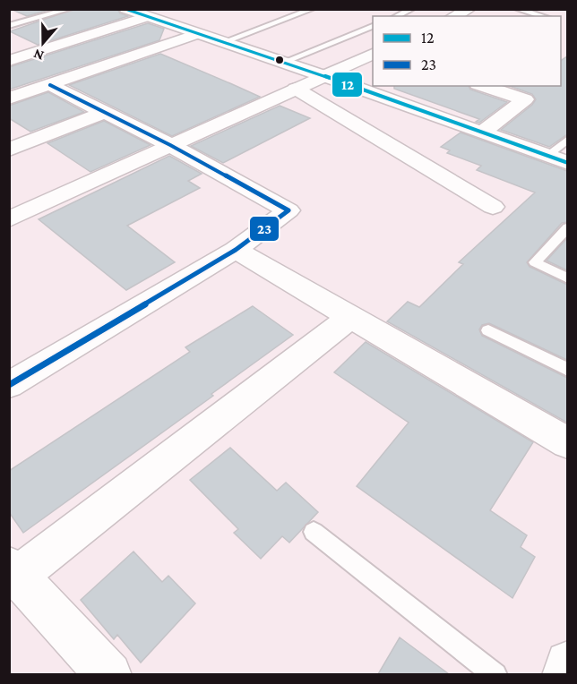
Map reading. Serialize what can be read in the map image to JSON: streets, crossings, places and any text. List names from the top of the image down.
{
  "lines": ["transit line 12", "transit line 23"],
  "legend": ["12", "23"],
  "north": "bottom"
}
